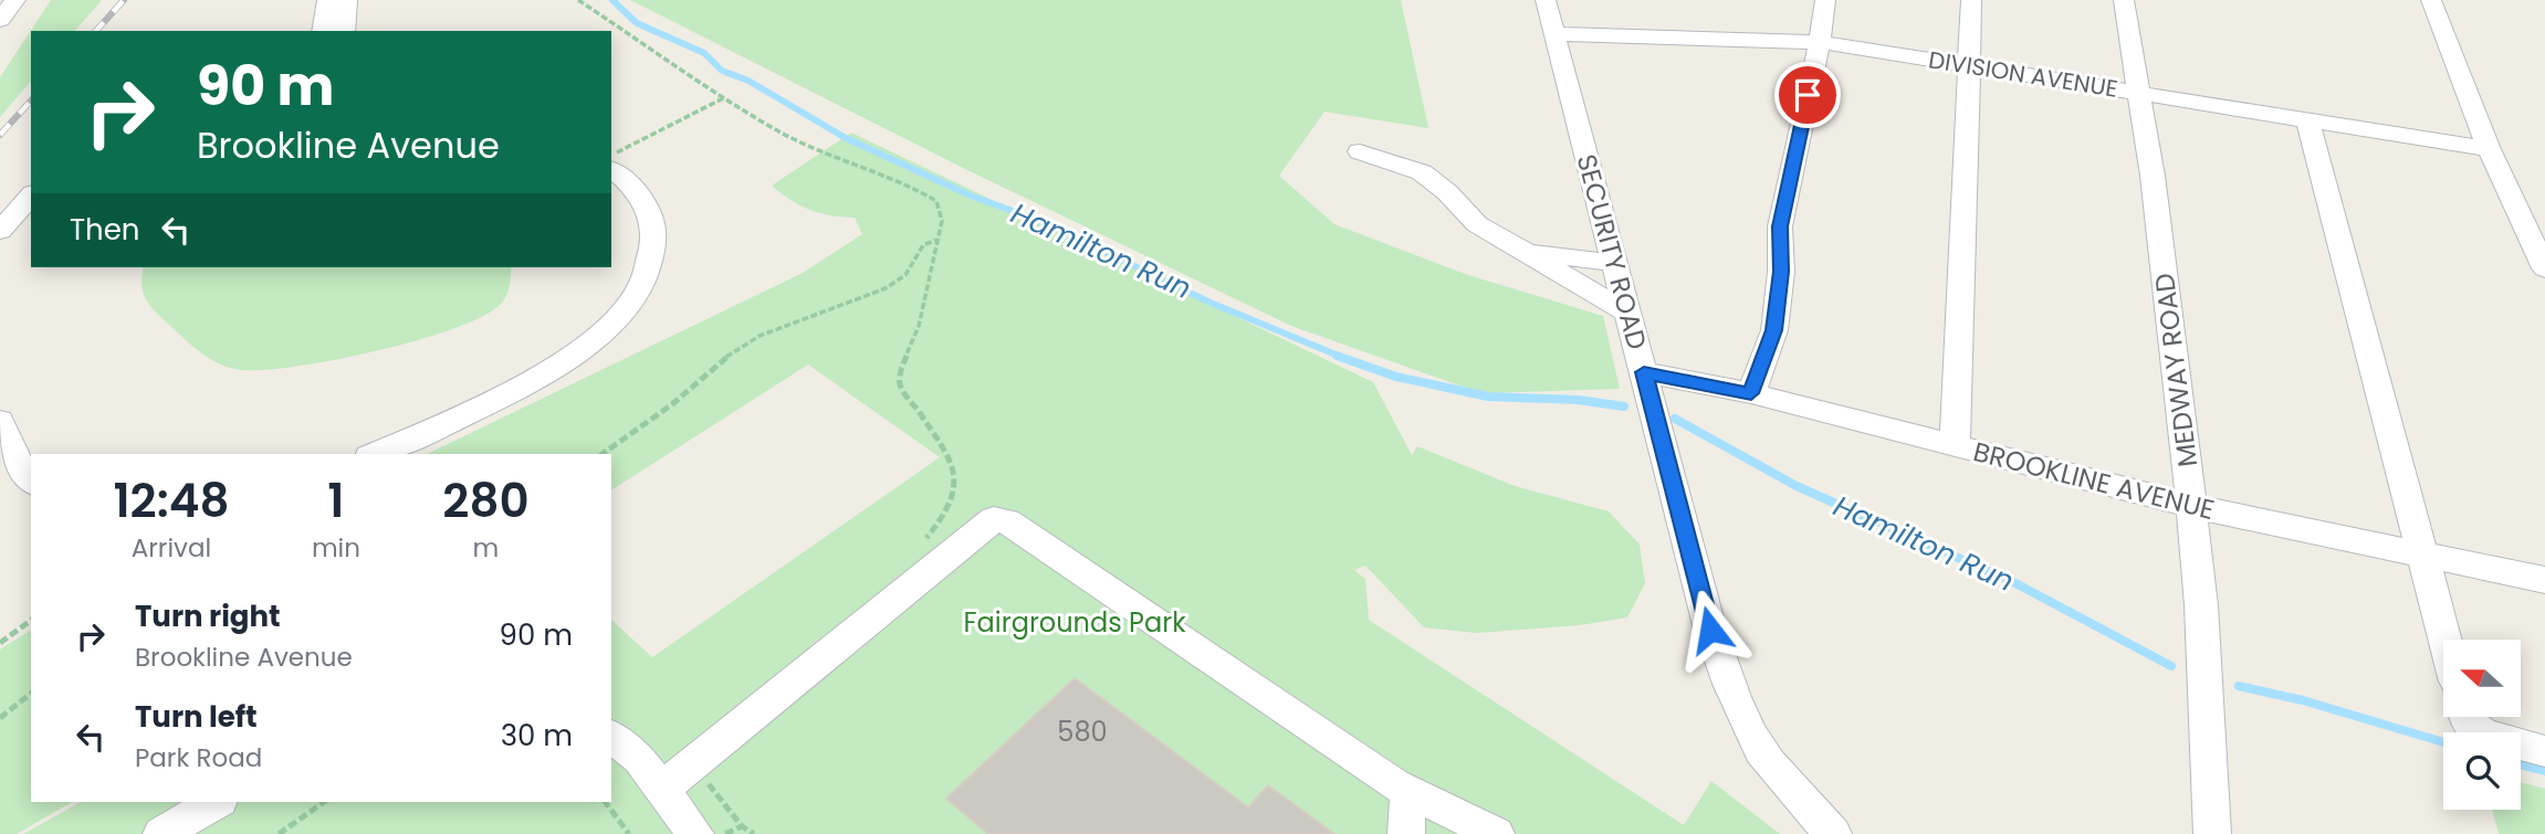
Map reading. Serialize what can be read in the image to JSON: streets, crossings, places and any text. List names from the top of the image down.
{
  "streets": {
    "street": [
      "DIVISION AVENUE",
      "SECURITY ROAD",
      "MEDWAY ROAD",
      "BROOKLINE AVENUE"
    ]
  },
  "crossings": [
    ["DIVISION AVENUE", "SECURITY ROAD"],
    ["DIVISION AVENUE", "MEDWAY ROAD"],
    ["SECURITY ROAD", "BROOKLINE AVENUE"],
    ["MEDWAY ROAD", "BROOKLINE AVENUE"]
  ],
  "water": ["Hamilton Run"],
  "parks": ["Fairgrounds Park"],
  "house_numbers": ["580"],
  "north": "left",
  "page": {
    "turn": ["90 m", "Brookline Avenue"],
    "then": "Then",
    "eta": [
      "12:48",
      "Arrival",
      "1",
      "min",
      "280",
      "m"
    ],
    "list": [
      {
        "name": "Turn right",
        "note": "Brookline Avenue",
        "value": "90 m"
      },
      {
        "name": "Turn left",
        "note": "Park Road",
        "value": "30 m"
      }
    ]
  }
}
